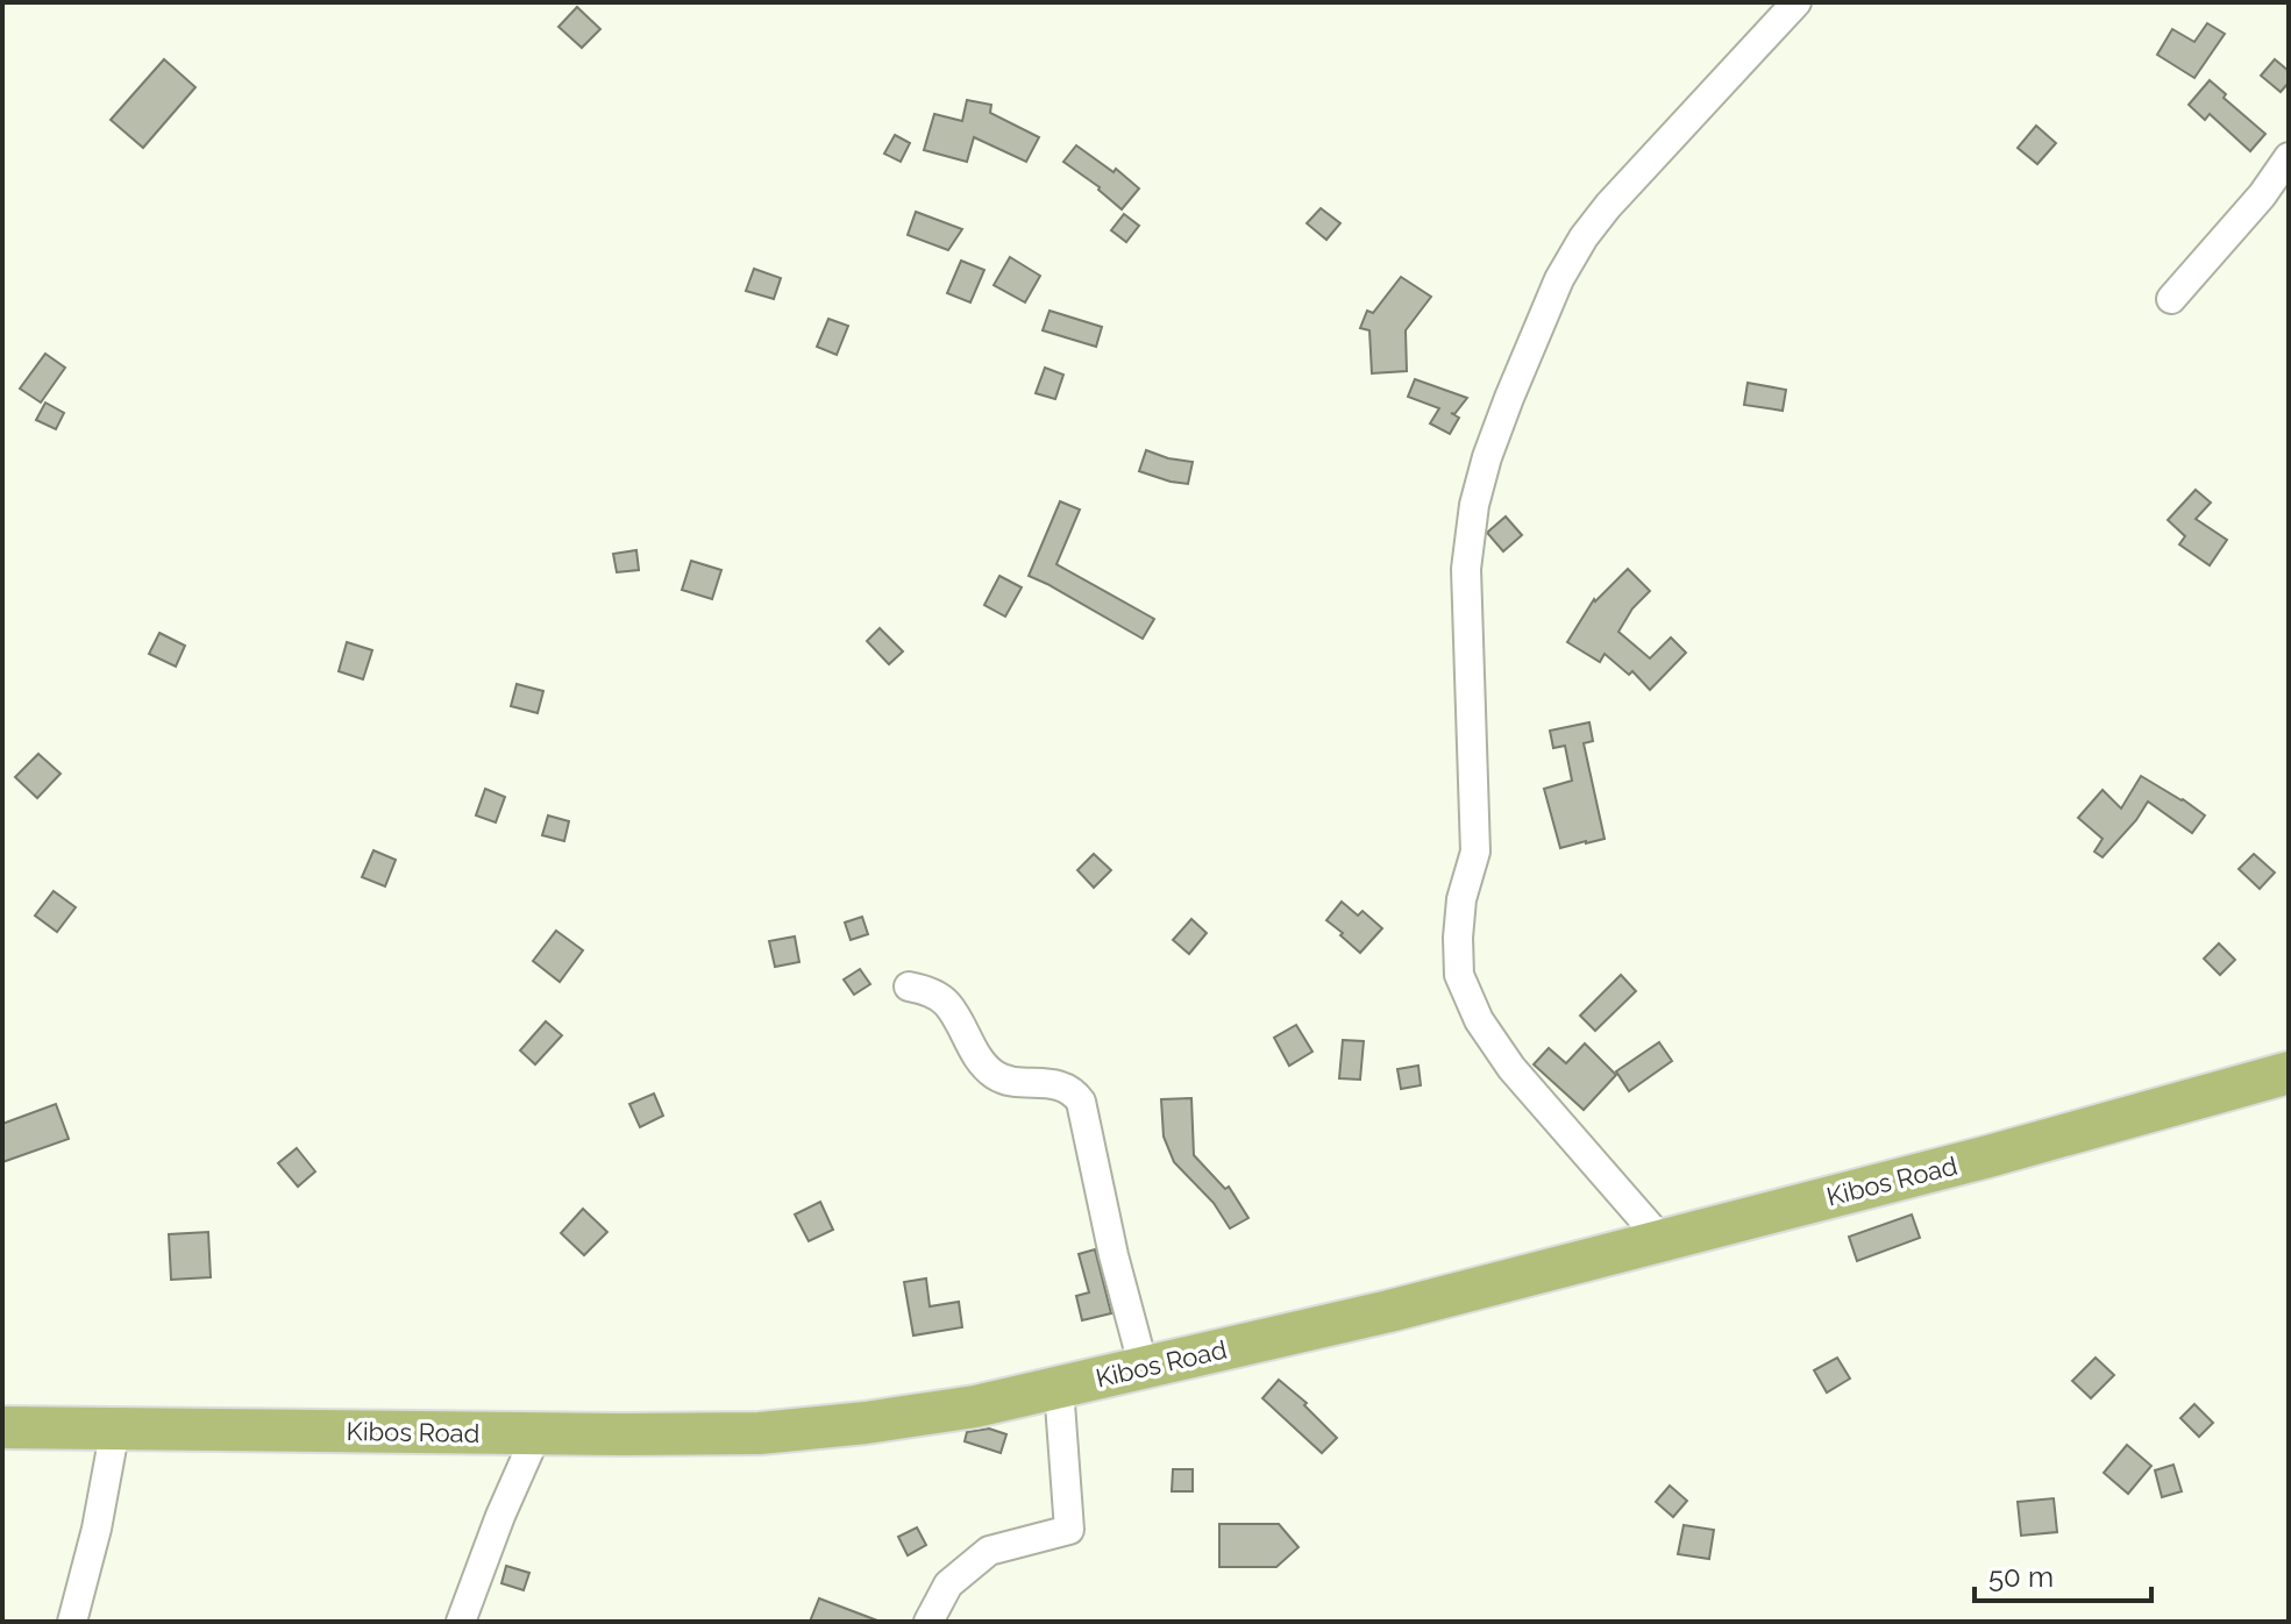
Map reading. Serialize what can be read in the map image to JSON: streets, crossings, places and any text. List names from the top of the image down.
{
  "streets": {
    "main road": ["Kibos Road"]
  },
  "scale_bar": "50 m"
}
